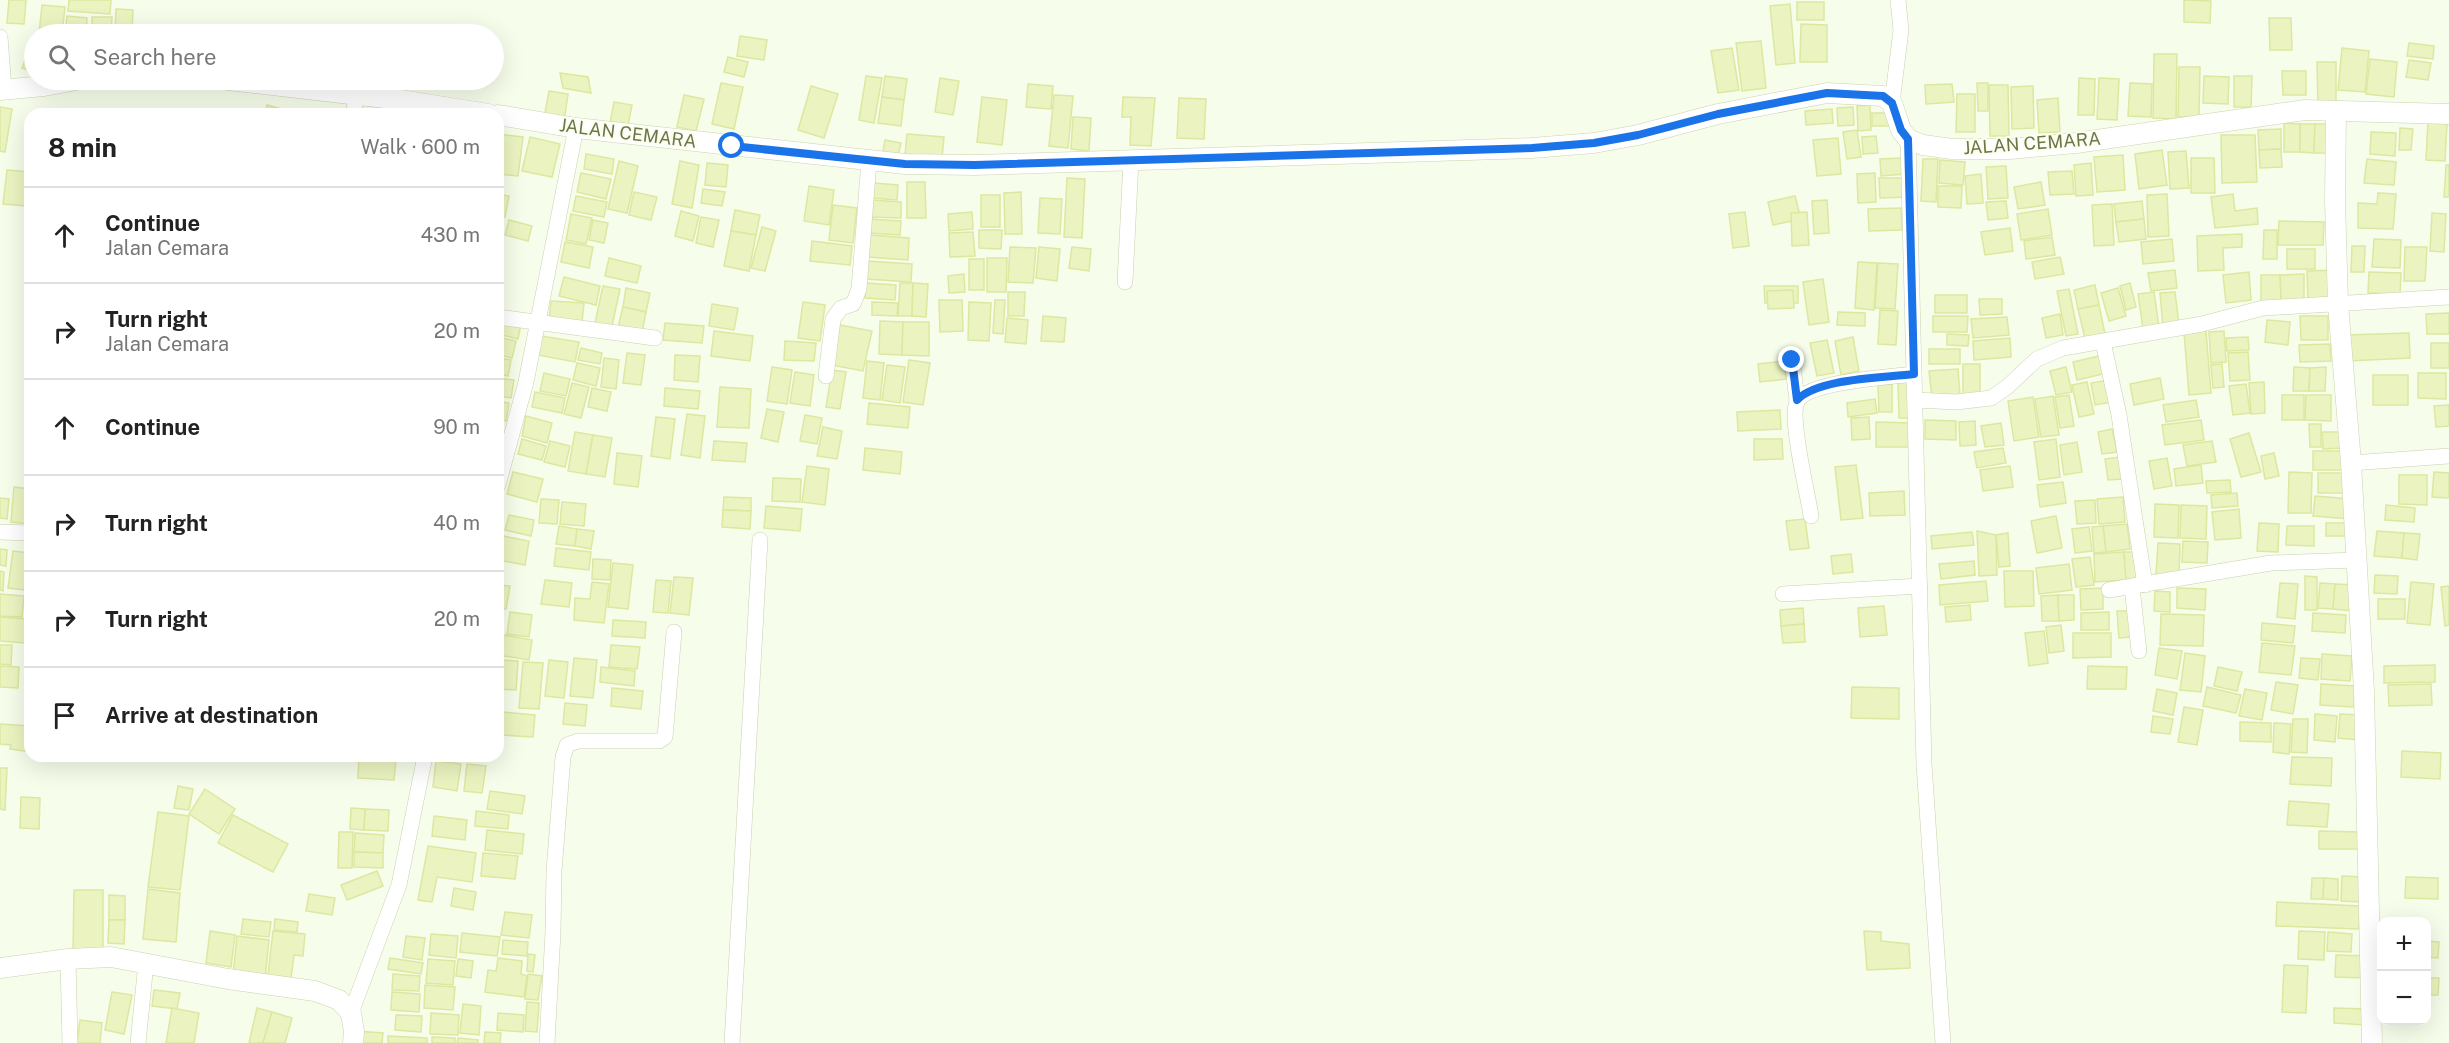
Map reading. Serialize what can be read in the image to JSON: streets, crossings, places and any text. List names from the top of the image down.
{
  "streets": {
    "street": ["JALAN CEMARA"]
  },
  "page": {
    "search": "Search here",
    "heading": ["8 min", "Walk · 600 m"],
    "list": [
      ["Continue", "Jalan Cemara", "430 m"],
      ["Turn right", "Jalan Cemara", "20 m"],
      ["Continue", "90 m"],
      ["Turn right", "40 m"],
      ["Turn right", "20 m"],
      "Arrive at destination"
    ],
    "map_buttons": ["+", "−"]
  }
}
